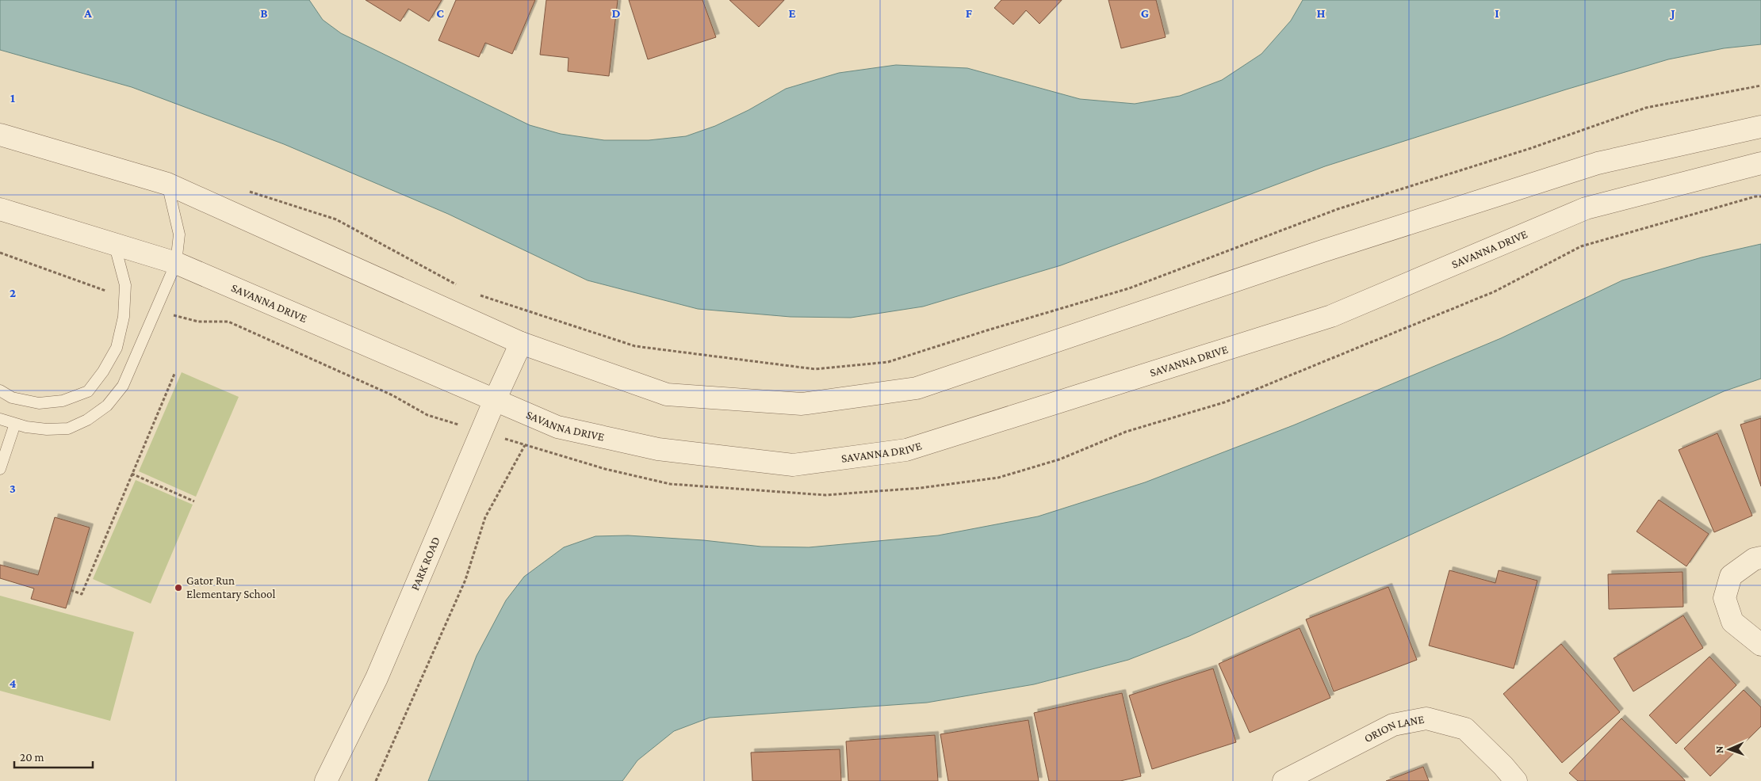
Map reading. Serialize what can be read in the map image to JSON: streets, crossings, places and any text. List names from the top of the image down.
{
  "streets": {
    "street": ["SAVANNA DRIVE", "PARK ROAD", "ORION LANE"]
  },
  "crossings": [
    ["SAVANNA DRIVE", "PARK ROAD"]
  ],
  "places": ["Gator Run Elementary School"],
  "scale_bar": "20 m",
  "north": "left",
  "grid": {
    "columns": [
      "A",
      "B",
      "C",
      "D",
      "E",
      "F",
      "G",
      "H",
      "I",
      "J"
    ],
    "rows": [
      "1",
      "2",
      "3",
      "4"
    ]
  }
}
